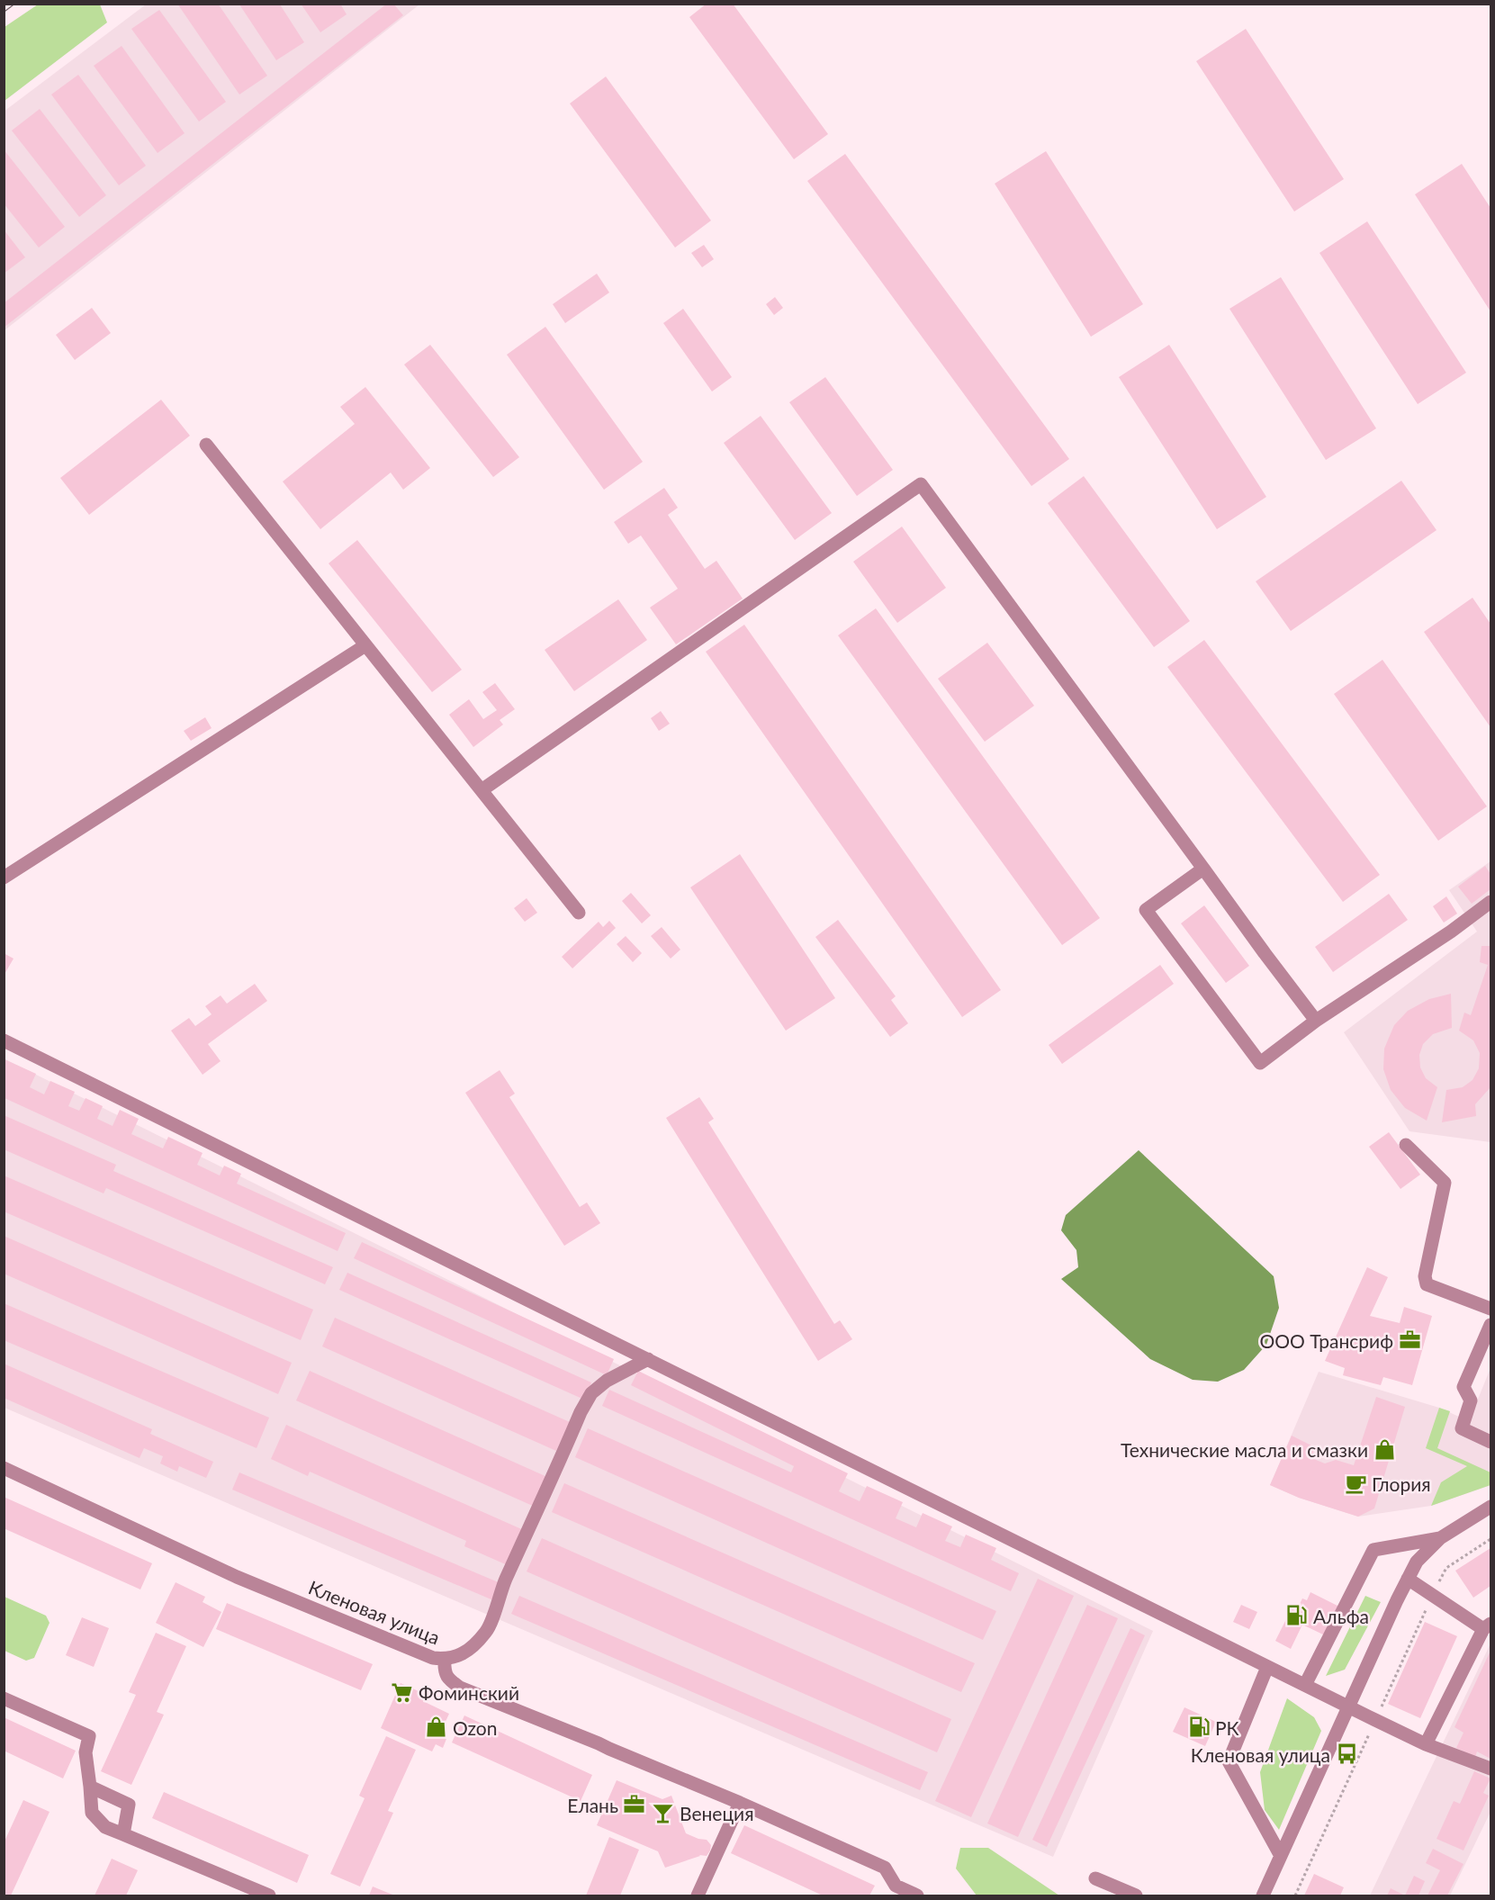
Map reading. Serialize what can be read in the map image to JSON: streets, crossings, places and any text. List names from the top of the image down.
{
  "streets": {
    "street": ["Кленовая улица"]
  },
  "places": {
    "office": ["ООО Трансриф", "Елань"],
    "shop": ["Технические масла и смазки", "Ozon"],
    "cafe": ["Глория"],
    "fuel station": ["Альфа", "РК"],
    "supermarket": ["Фоминский"],
    "bus stop": ["Кленовая улица"],
    "bar": ["Венеция"]
  }
}
